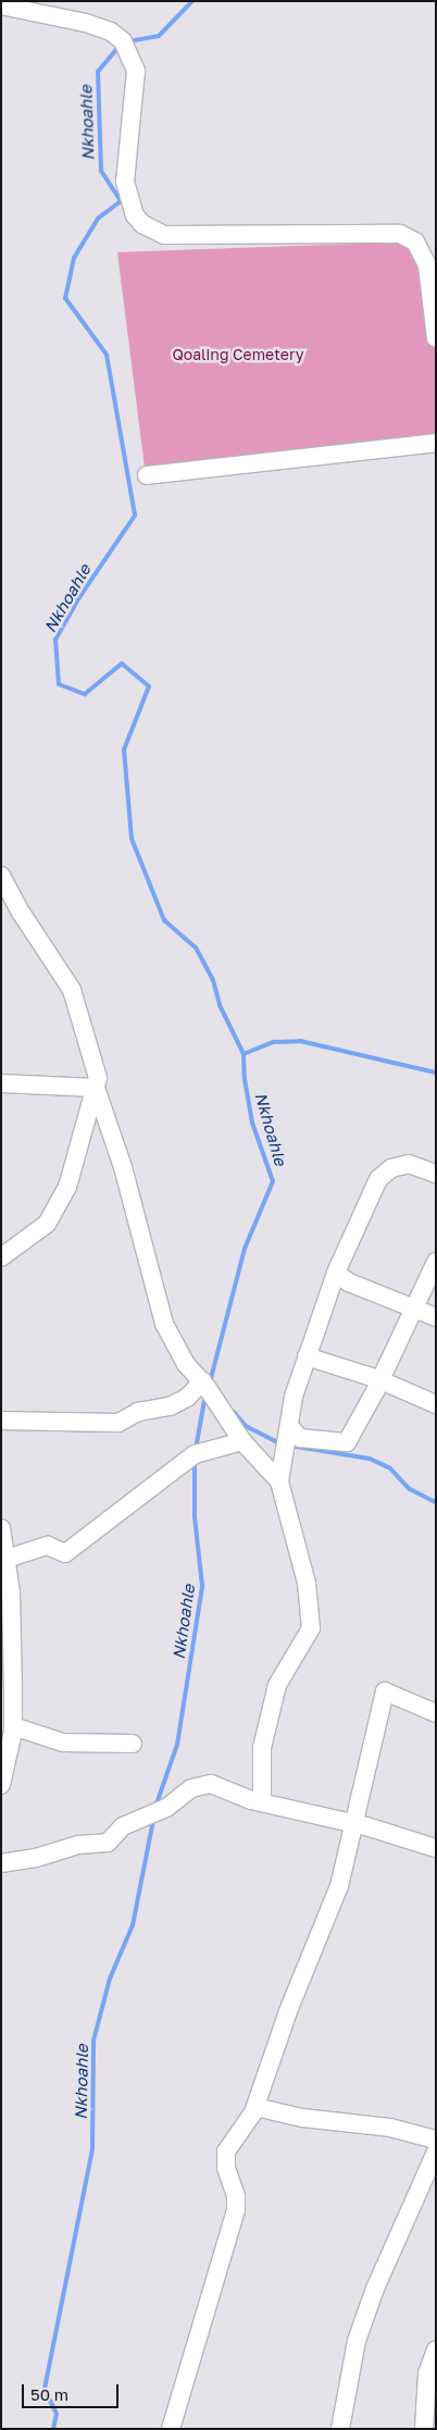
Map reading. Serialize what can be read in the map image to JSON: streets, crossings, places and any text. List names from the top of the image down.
{
  "water": ["Nkhoahle"],
  "parks": ["Qoaling Cemetery"],
  "scale_bar": "50 m"
}
